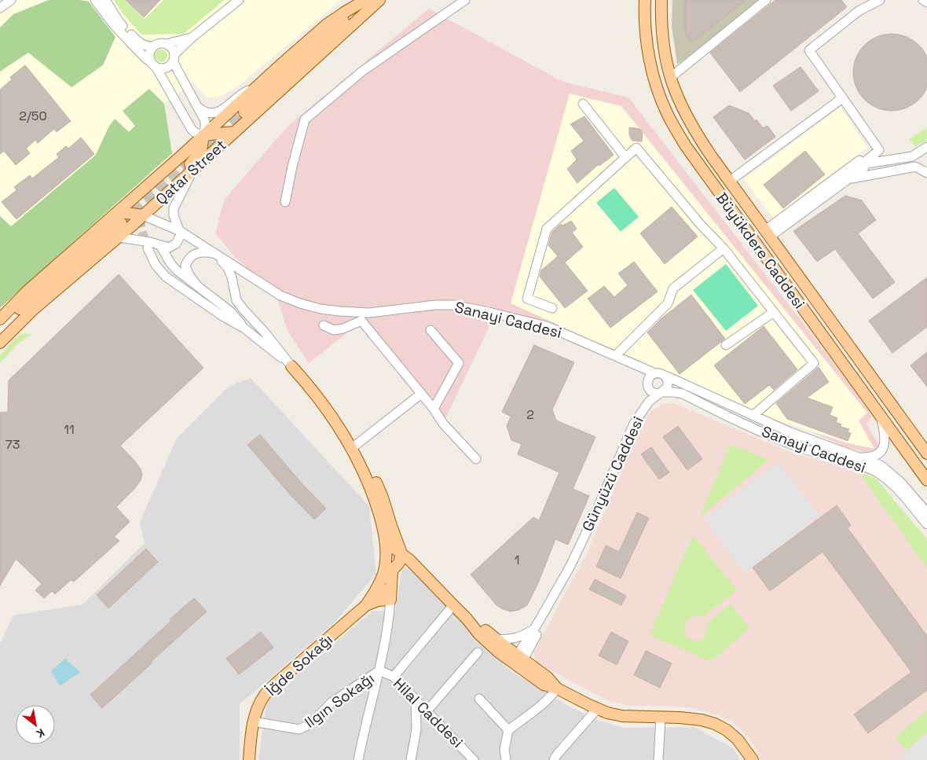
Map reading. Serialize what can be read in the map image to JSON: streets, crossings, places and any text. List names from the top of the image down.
{
  "streets": {
    "main road": ["Qatar Street", "Büyükdere Caddesi", "İğde Sokağı"],
    "street": [
      "Sanayi Caddesi",
      "Günyüzü Caddesi",
      "Ilgın Sokağı",
      "Hilal Caddesi"
    ]
  },
  "crossings": [
    ["Qatar Street", "Sanayi Caddesi"],
    ["İğde Sokağı", "Ilgın Sokağı"],
    ["Ilgın Sokağı", "Hilal Caddesi"]
  ],
  "house_numbers": [
    "2/50",
    "2",
    "11",
    "73",
    "1"
  ],
  "north": "bottom right"
}
